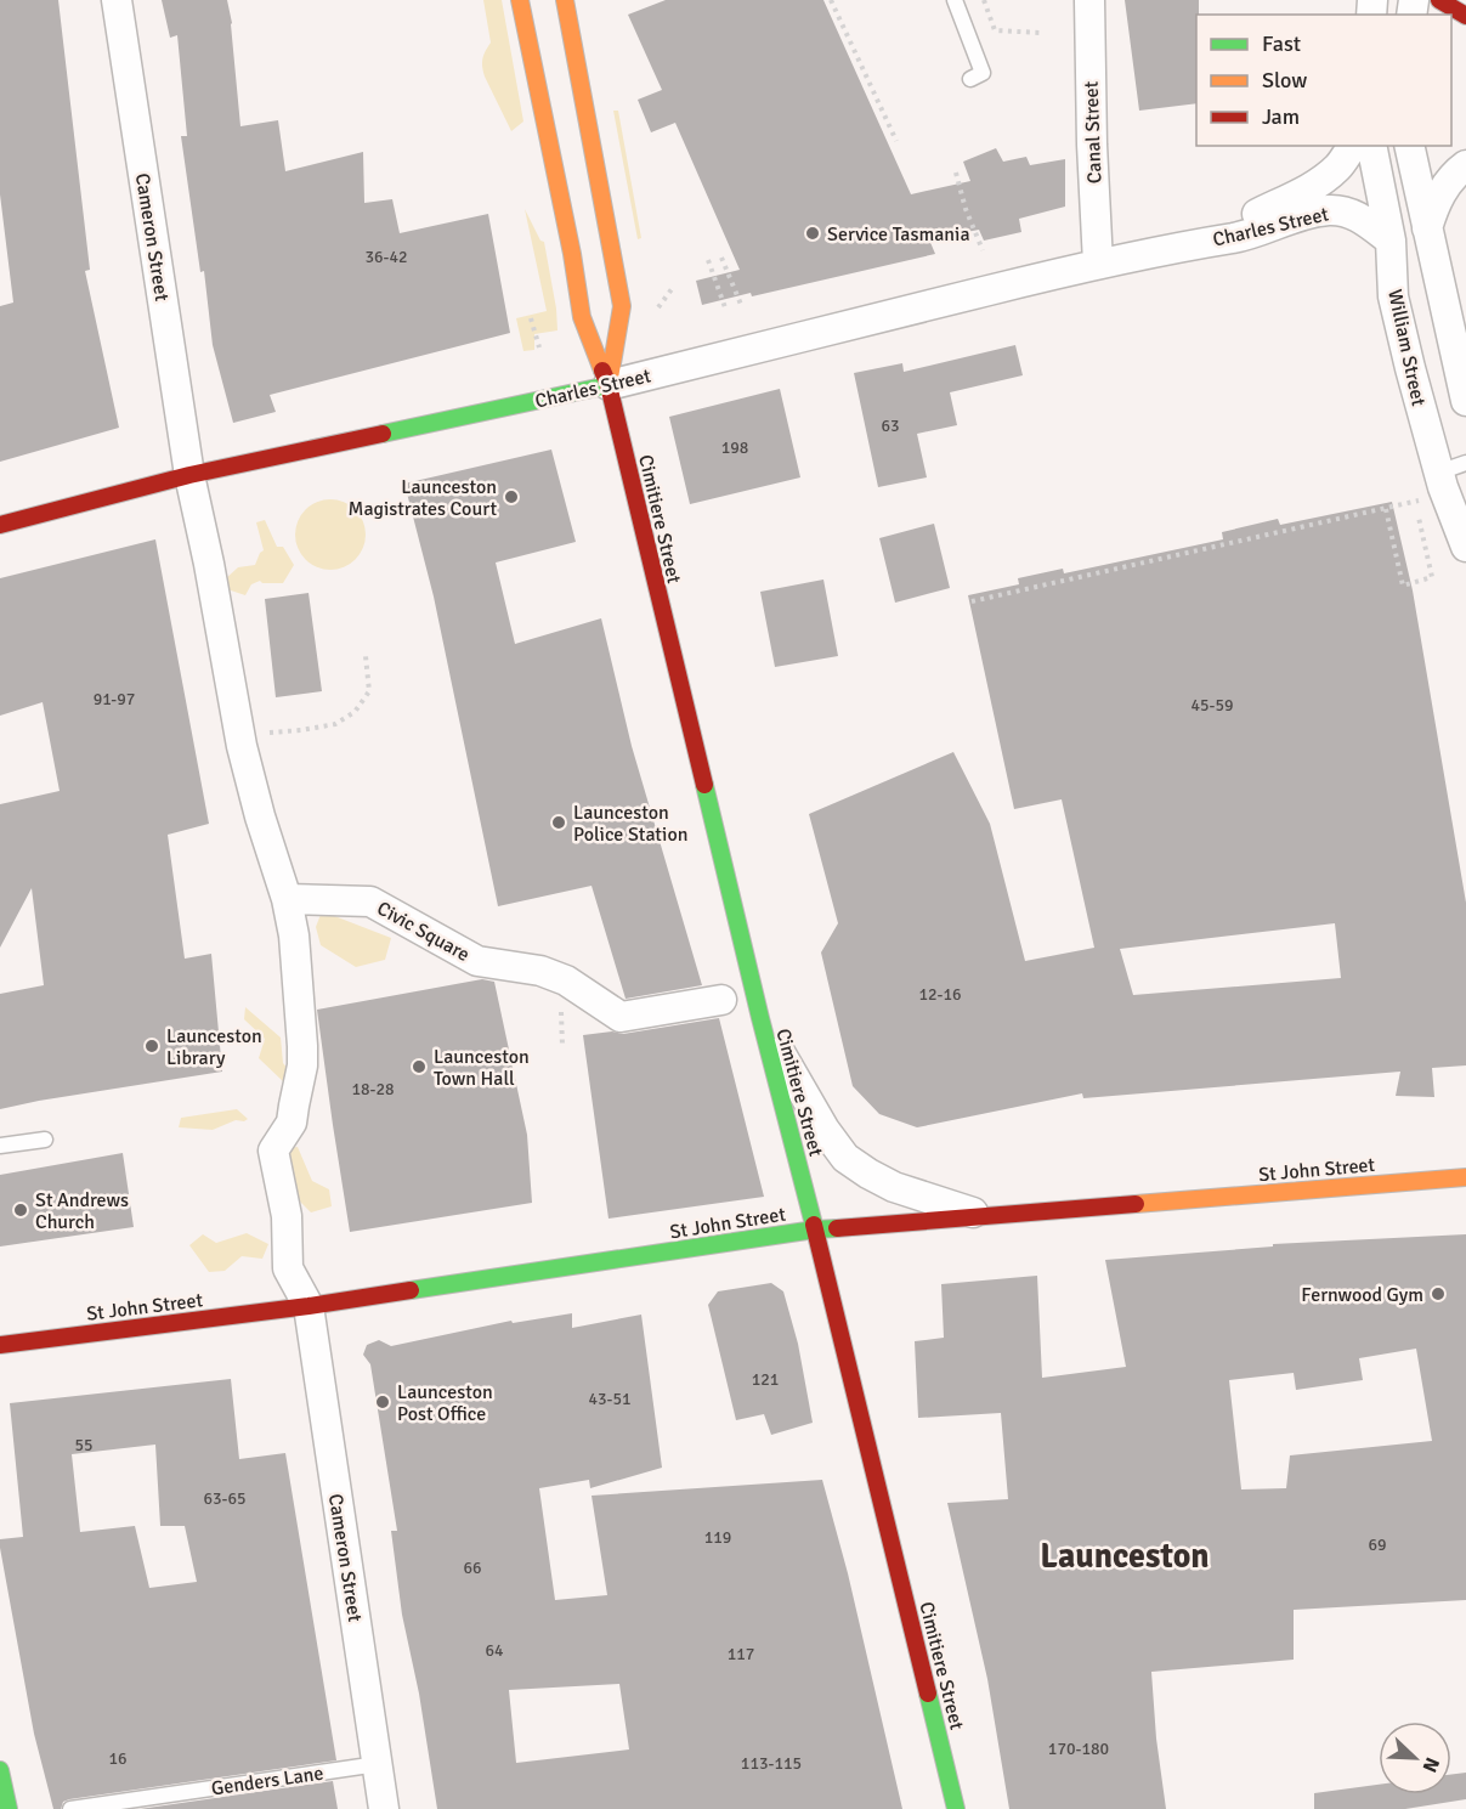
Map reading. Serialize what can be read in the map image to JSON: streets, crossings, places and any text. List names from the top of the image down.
{
  "streets": {
    "main road": ["Charles Street", "Cimitiere Street", "St John Street"],
    "street": [
      "Canal Street",
      "Cameron Street",
      "William Street",
      "Civic Square"
    ],
    "lane": ["Genders Lane"]
  },
  "crossings": [
    ["Canal Street", "Charles Street"],
    ["Charles Street", "Cameron Street"],
    ["Charles Street", "William Street"],
    ["Charles Street", "Cimitiere Street"],
    ["Cameron Street", "St John Street"],
    ["Cameron Street", "Genders Lane"],
    ["Cimitiere Street", "St John Street"]
  ],
  "districts": ["Launceston"],
  "places": [
    "Service Tasmania",
    "Launceston Magistrates Court",
    "Launceston Police Station",
    "Launceston Library",
    "Launceston Town Hall",
    "St Andrews Church",
    "Fernwood Gym",
    "Launceston Post Office"
  ],
  "house_numbers": [
    "36-42",
    "63",
    "198",
    "91-97",
    "45-59",
    "12-16",
    "18-28",
    "121",
    "43-51",
    "55",
    "63-65",
    "119",
    "69",
    "66",
    "64",
    "117",
    "170-180",
    "16",
    "113-115"
  ],
  "legend": ["Fast", "Slow", "Jam"],
  "north": "bottom right"
}
